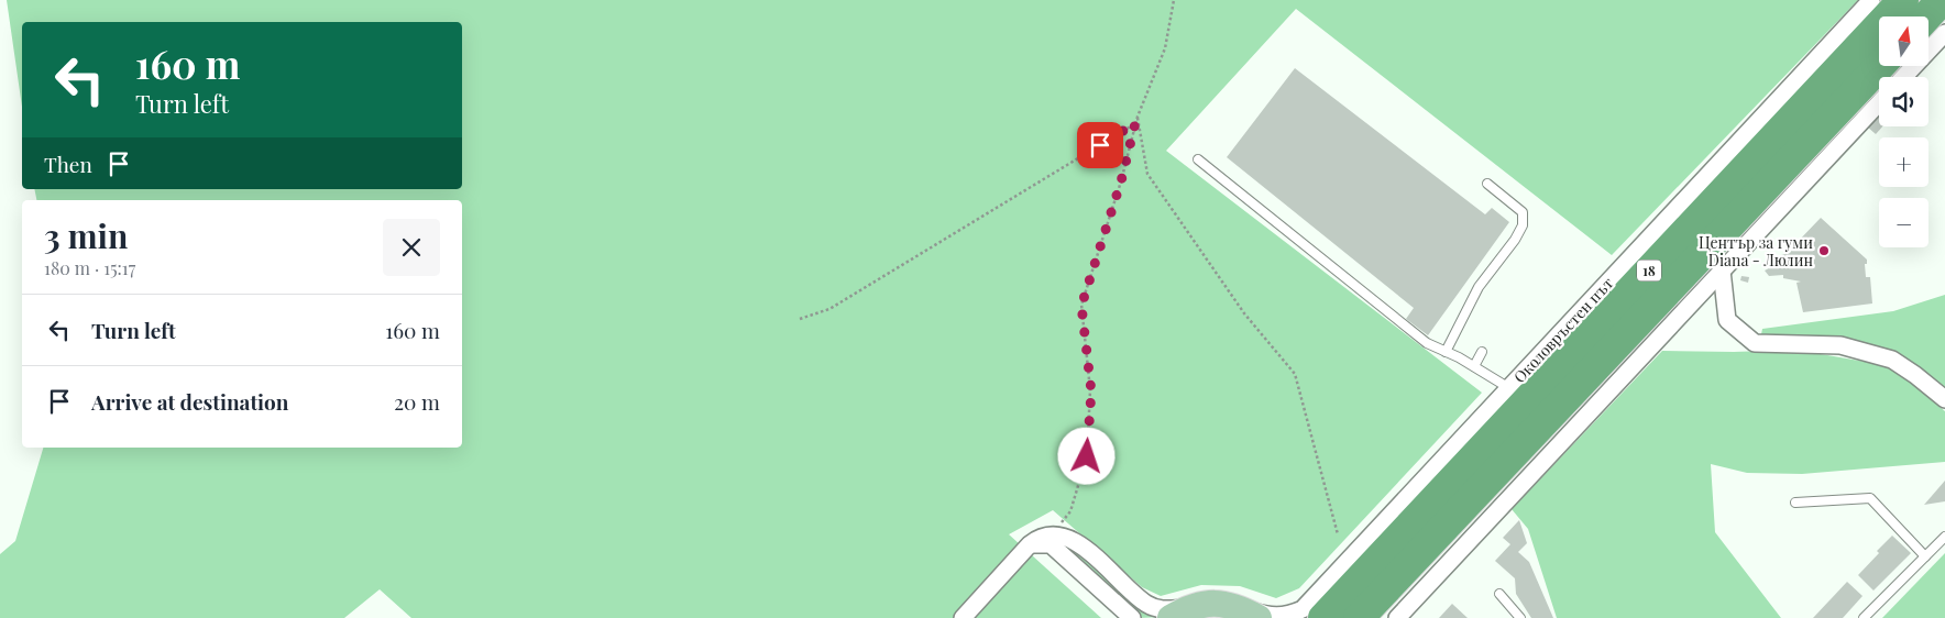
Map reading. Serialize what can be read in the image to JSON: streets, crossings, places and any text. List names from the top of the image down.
{
  "streets": {
    "highway": ["18", "Околовръстен път"]
  },
  "places": ["Център за гуми Diana - Люлин"],
  "north": "top",
  "page": {
    "map_buttons": ["+", "−"],
    "turn": ["160 m", "Turn left"],
    "then": "Then",
    "heading": ["3 min", "180 m · 15:17"],
    "list": [
      {
        "name": "Turn left",
        "value": "160 m"
      },
      {
        "name": "Arrive at destination",
        "value": "20 m"
      }
    ]
  }
}
